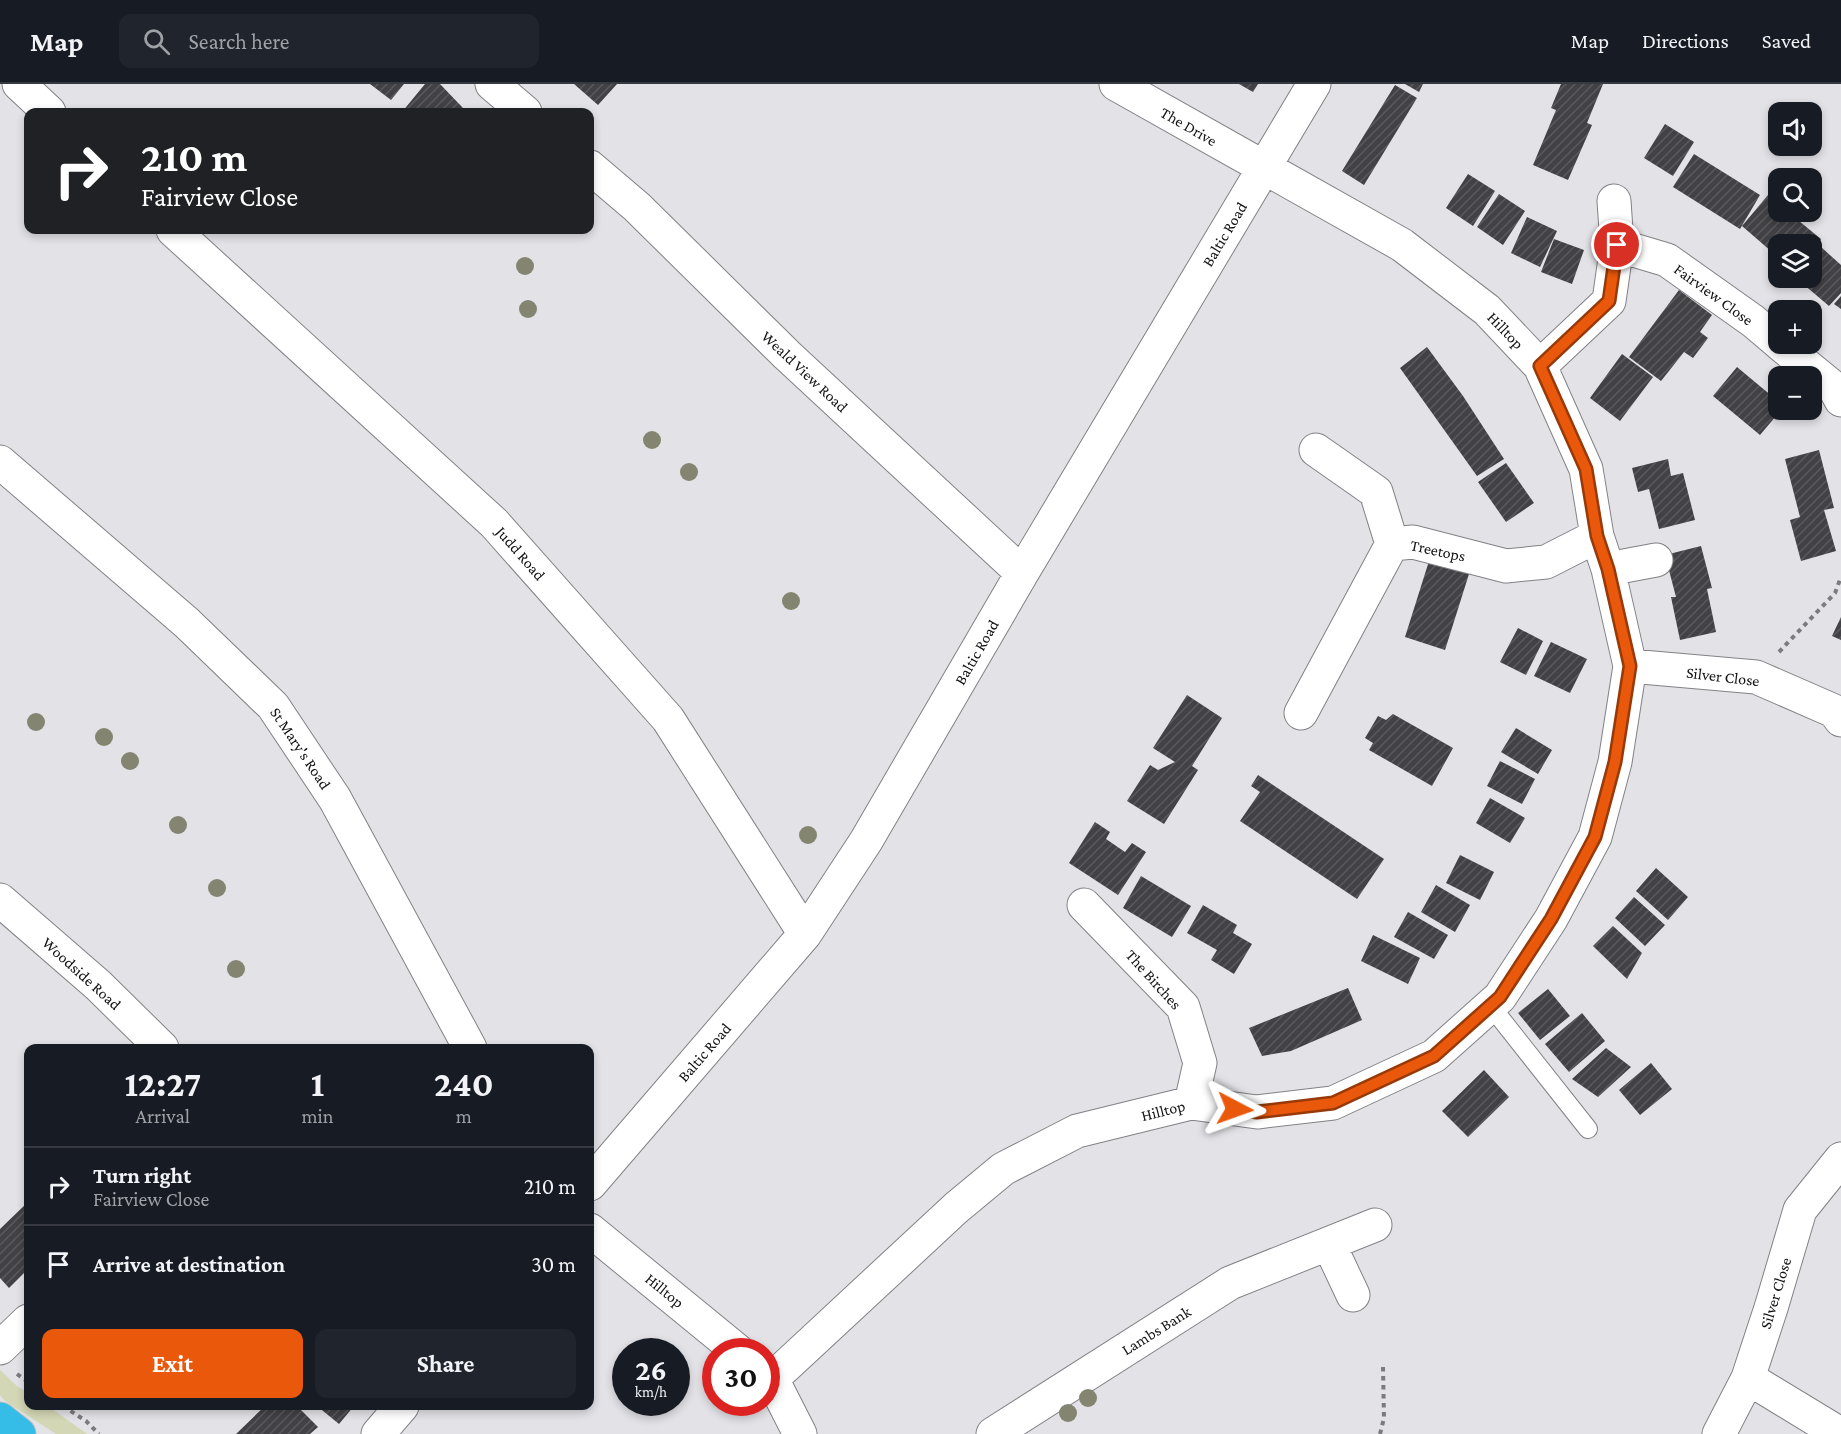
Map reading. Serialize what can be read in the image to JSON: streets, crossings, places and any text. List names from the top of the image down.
{
  "streets": {
    "street": [
      "The Drive",
      "Baltic Road",
      "Fairview Close",
      "Hilltop",
      "Weald View Road",
      "Treetops",
      "Judd Road",
      "Silver Close",
      "St Mary's Road",
      "Woodside Road",
      "The Birches",
      "Lambs Bank"
    ]
  },
  "crossings": [
    ["The Drive", "Baltic Road"],
    ["The Drive", "Hilltop"],
    ["Baltic Road", "Hilltop"],
    ["Baltic Road", "Weald View Road"],
    ["Baltic Road", "Judd Road"],
    ["Hilltop", "Treetops"],
    ["Hilltop", "Silver Close"],
    ["Hilltop", "The Birches"]
  ],
  "page": {
    "header": "Map",
    "search": "Search here",
    "nav": ["Map", "Directions", "Saved"],
    "map_buttons": ["+", "−"],
    "turn": ["210 m", "Fairview Close"],
    "eta": [
      "12:27",
      "Arrival",
      "1",
      "min",
      "240",
      "m"
    ],
    "list": [
      {
        "name": "Turn right",
        "note": "Fairview Close",
        "value": "210 m"
      },
      {
        "name": "Arrive at destination",
        "value": "30 m"
      }
    ],
    "buttons": ["Exit", "Share"],
    "speed": "26 km/h",
    "limit": "30"
  }
}
